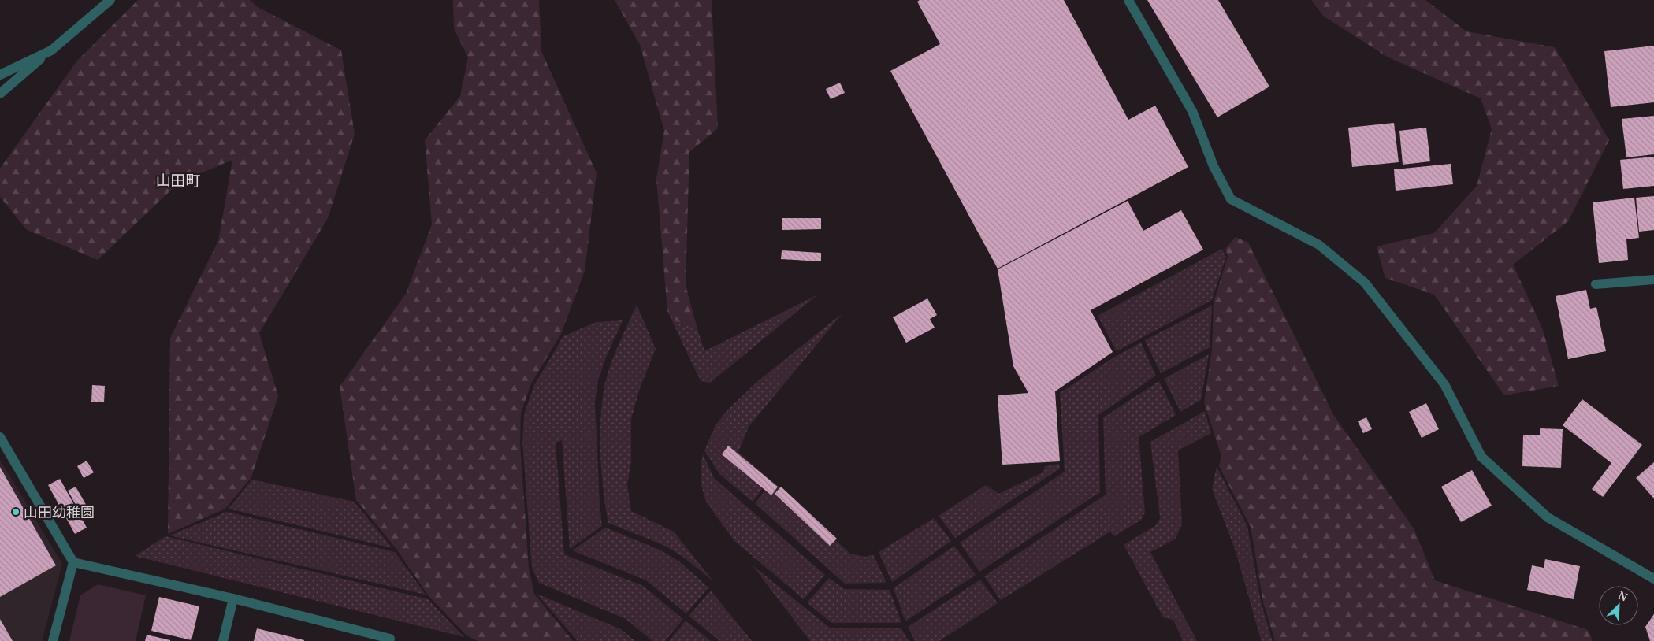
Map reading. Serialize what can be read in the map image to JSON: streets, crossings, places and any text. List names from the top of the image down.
{
  "districts": ["山田町"],
  "places": ["山田幼稚園"],
  "north": "top right"
}
